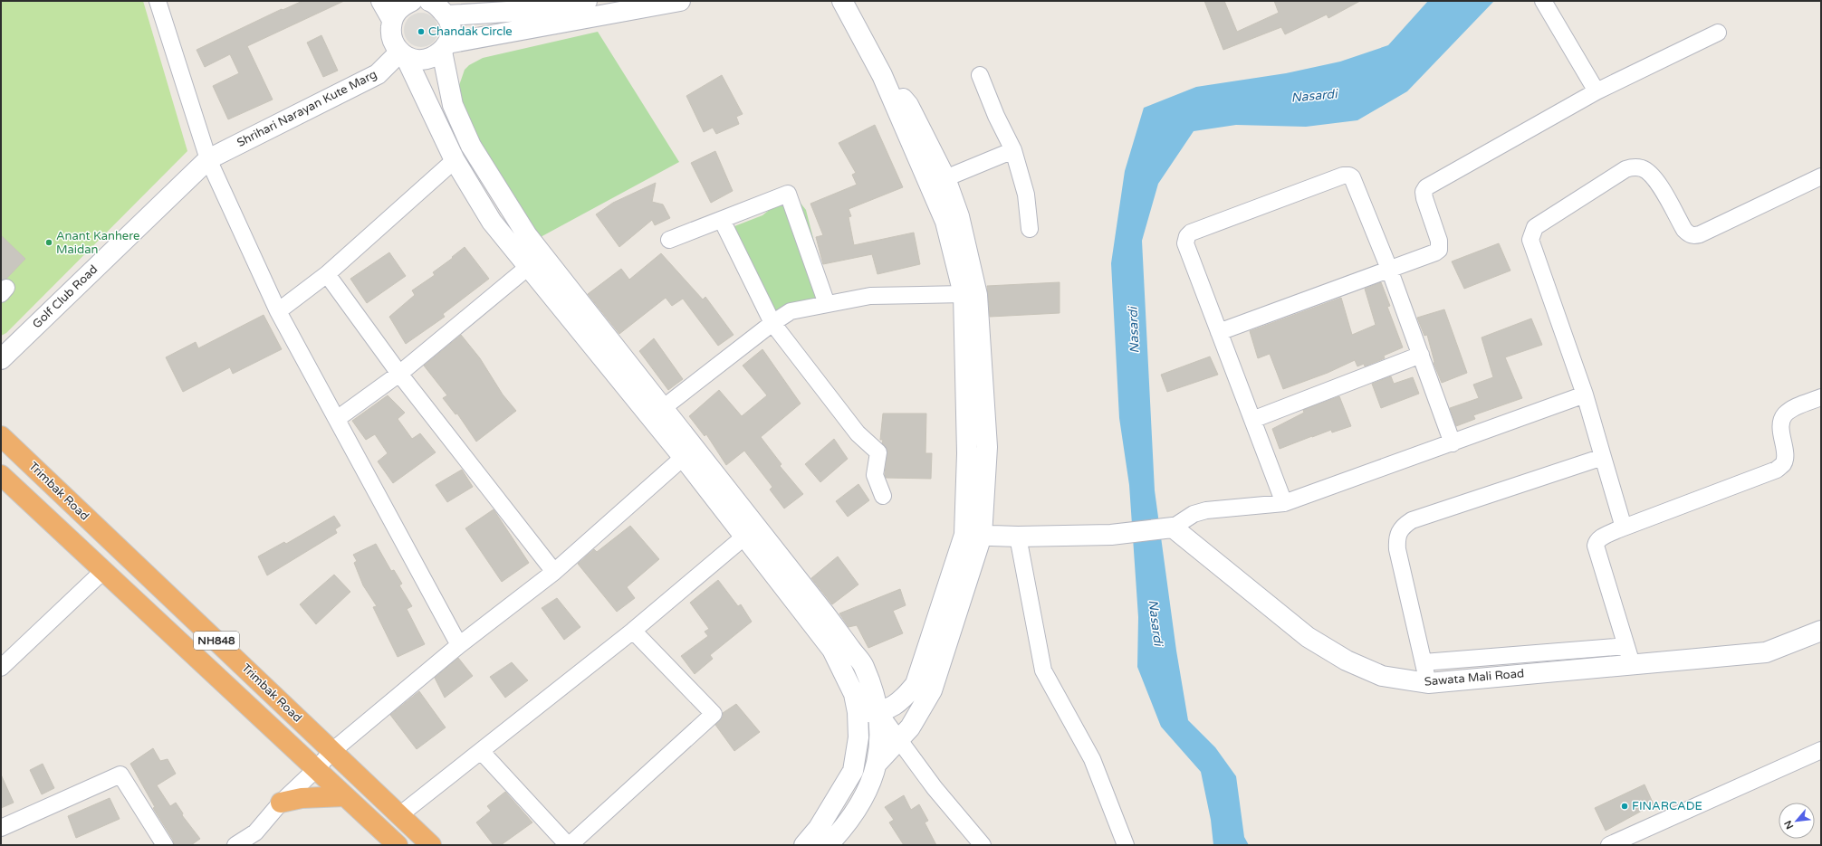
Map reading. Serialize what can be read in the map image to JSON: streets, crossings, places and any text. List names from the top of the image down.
{
  "streets": {
    "highway": ["Trimbak Road", "NH848"],
    "street": ["Shrihari Narayan Kute Marg", "Golf Club Road", "Sawata Mali Road"]
  },
  "crossings": [
    ["Shrihari Narayan Kute Marg", "Golf Club Road"]
  ],
  "water": ["Nasardi"],
  "places": ["Chandak Circle", "Anant Kanhere Maidan", "FINARCADE"],
  "north": "bottom left"
}
